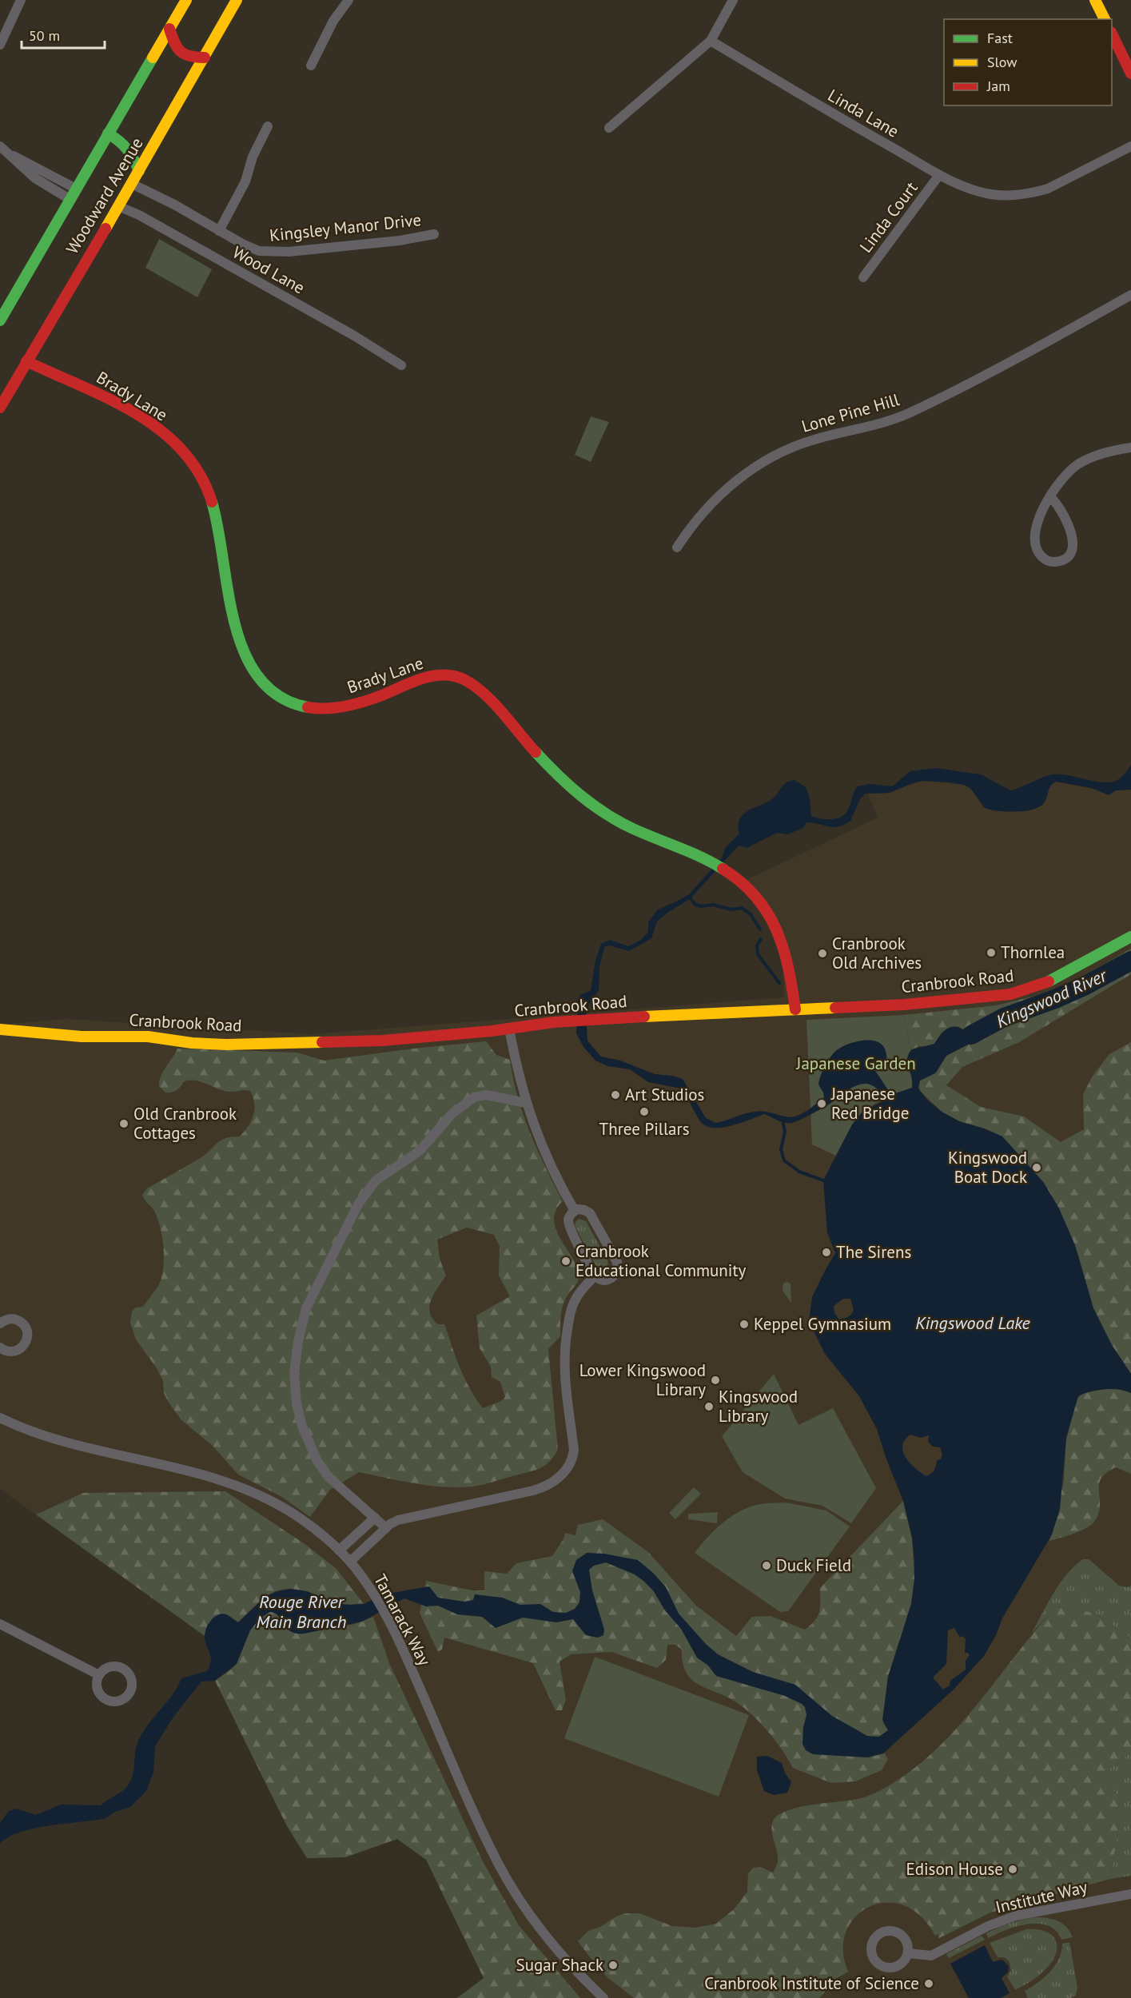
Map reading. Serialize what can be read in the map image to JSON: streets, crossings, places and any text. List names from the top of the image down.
{
  "streets": {
    "street": [
      "Linda Lane",
      "Woodward Avenue",
      "Linda Court",
      "Kingsley Manor Drive",
      "Wood Lane",
      "Brady Lane",
      "Lone Pine Hill",
      "Cranbrook Road",
      "Tamarack Way",
      "Institute Way"
    ]
  },
  "crossings": [
    ["Linda Lane", "Linda Court"],
    ["Woodward Avenue", "Kingsley Manor Drive"],
    ["Woodward Avenue", "Wood Lane"],
    ["Woodward Avenue", "Brady Lane"],
    ["Brady Lane", "Cranbrook Road"]
  ],
  "water": ["Kingswood River", "Kingswood Lake", "Rouge River Main Branch"],
  "parks": ["Japanese Garden"],
  "places": [
    "Thornlea",
    "Cranbrook Old Archives",
    "Art Studios",
    "Japanese Red Bridge",
    "Three Pillars",
    "Old Cranbrook Cottages",
    "Kingswood Boat Dock",
    "The Sirens",
    "Cranbrook Educational Community",
    "Keppel Gymnasium",
    "Lower Kingswood Library",
    "Kingswood Library",
    "Duck Field",
    "Edison House",
    "Sugar Shack",
    "Cranbrook Institute of Science"
  ],
  "legend": ["Fast", "Slow", "Jam"],
  "scale_bar": "50 m"
}
